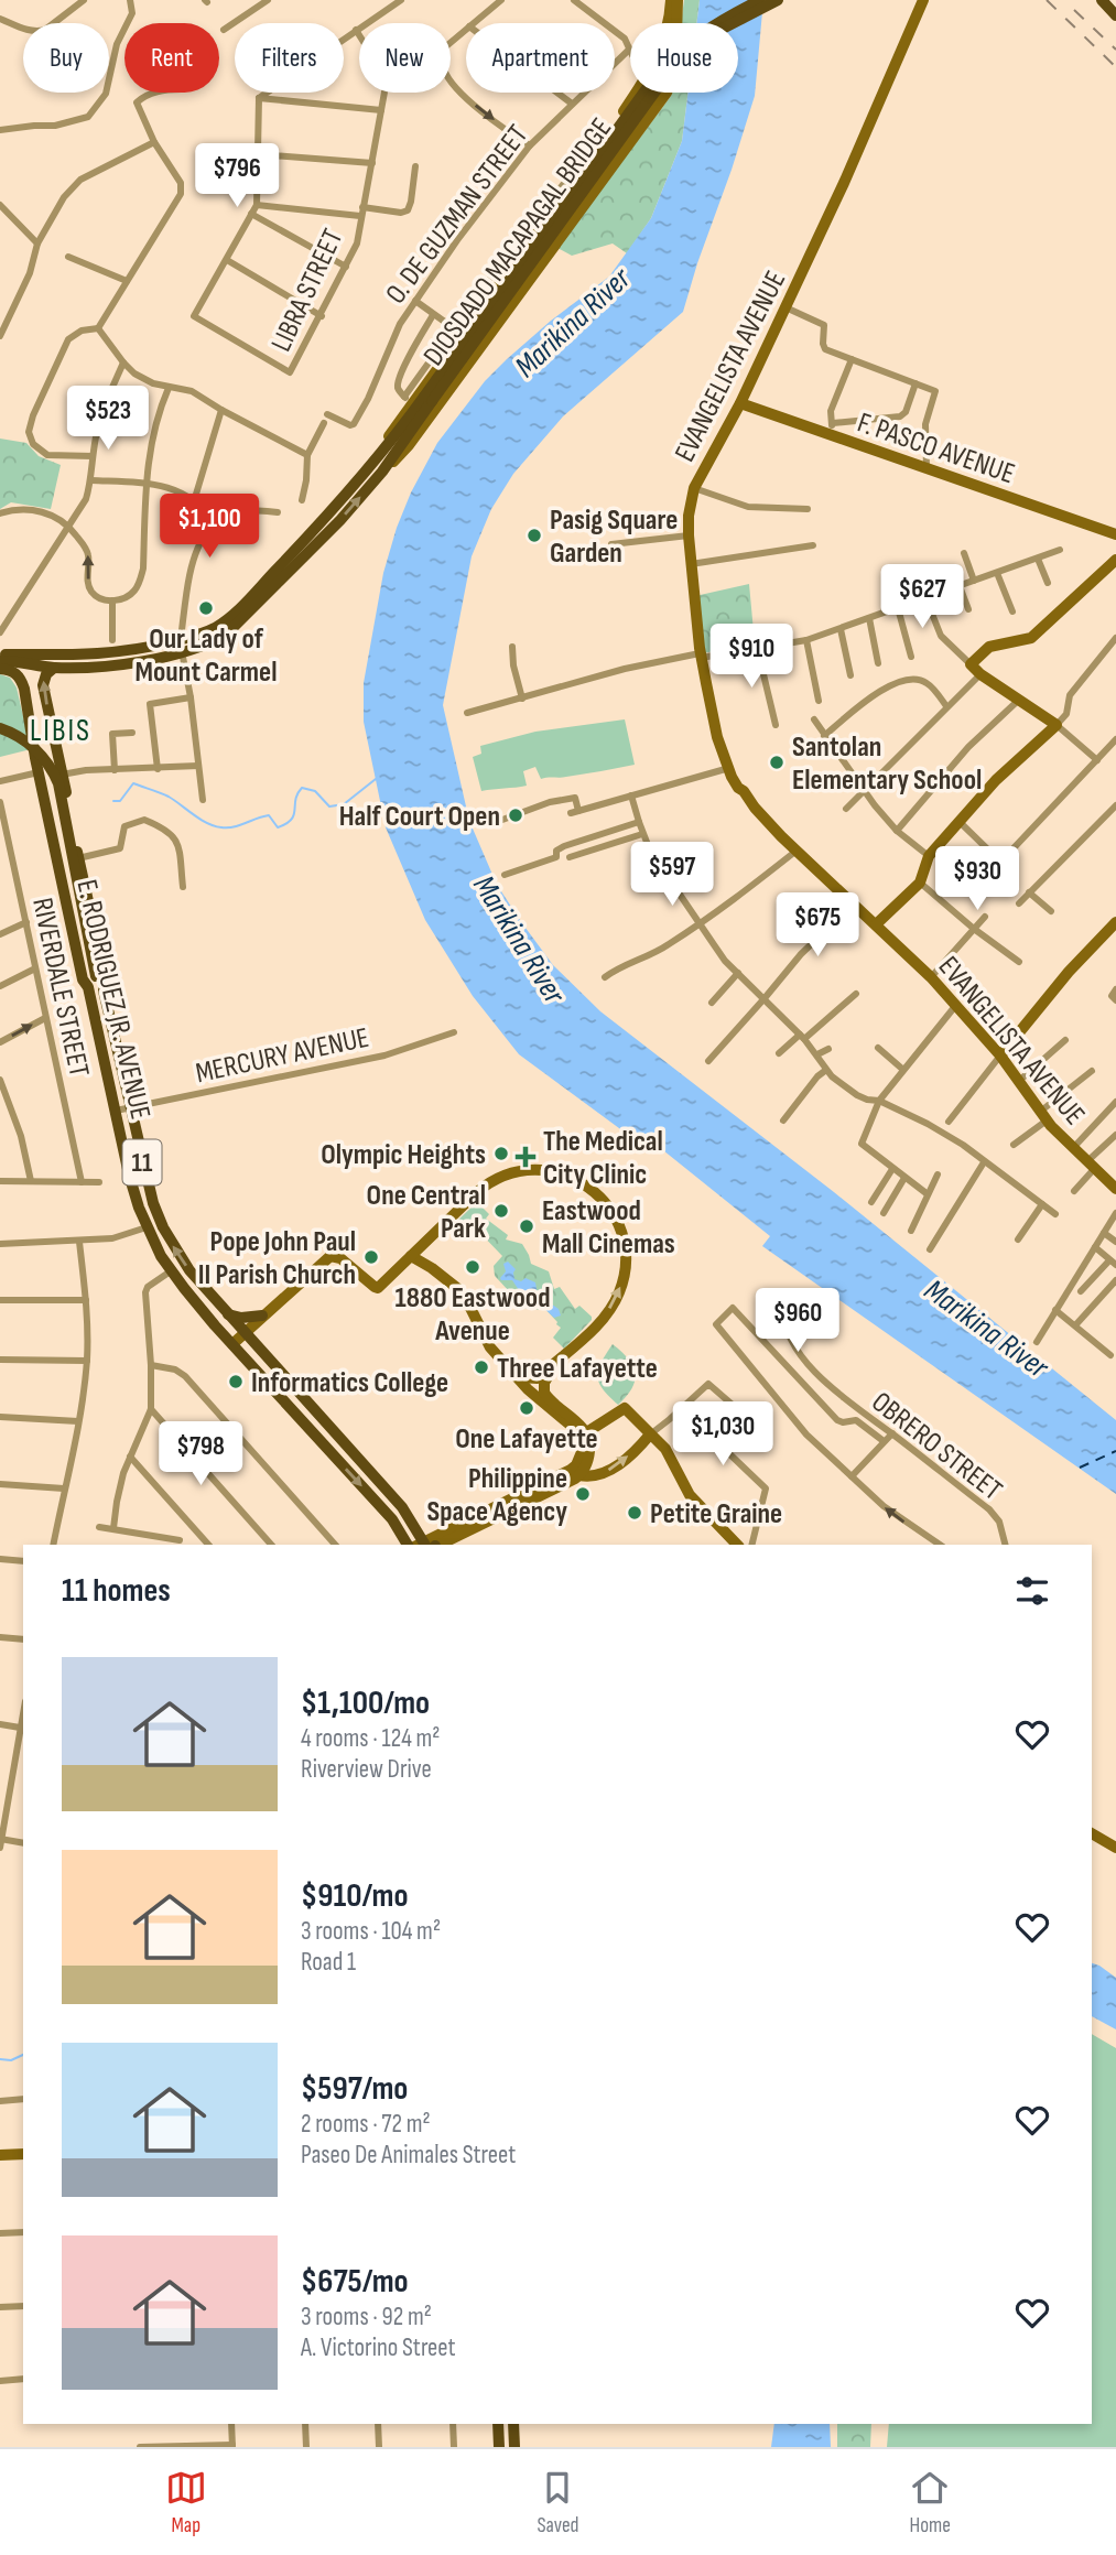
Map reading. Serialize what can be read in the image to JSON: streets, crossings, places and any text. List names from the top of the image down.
{
  "streets": {
    "main road": ["DIOSDADO MACAPAGAL BRIDGE", "E. RODRIGUEZ JR. AVENUE", "11"],
    "street": [
      "O. DE GUZMAN STREET",
      "LIBRA STREET",
      "EVANGELISTA AVENUE",
      "F. PASCO AVENUE",
      "RIVERDALE STREET",
      "MERCURY AVENUE",
      "OBRERO STREET"
    ]
  },
  "crossings": [
    ["DIOSDADO MACAPAGAL BRIDGE", "E. RODRIGUEZ JR. AVENUE"],
    ["EVANGELISTA AVENUE", "F. PASCO AVENUE"],
    ["E. RODRIGUEZ JR. AVENUE", "MERCURY AVENUE"],
    ["E. RODRIGUEZ JR. AVENUE", "11"]
  ],
  "districts": ["LIBIS"],
  "water": ["Marikina River"],
  "places": {
    "other": [
      "Pasig Square Garden",
      "Our Lady of Mount Carmel",
      "Santolan Elementary School",
      "Half Court Open",
      "Olympic Heights",
      "One Central Park",
      "Eastwood Mall Cinemas",
      "Pope John Paul II Parish Church",
      "1880 Eastwood Avenue",
      "Three Lafayette",
      "Informatics College",
      "One Lafayette",
      "Philippine Space Agency",
      "Petite Graine"
    ],
    "health": ["The Medical City Clinic"]
  },
  "page": {
    "chip": [
      "Buy",
      "Rent",
      "Filters",
      "New",
      "Apartment",
      "House"
    ],
    "price": [
      "$796",
      "$523",
      "$1,100",
      "$627",
      "$910",
      "$597",
      "$930",
      "$675",
      "$960",
      "$1,030",
      "$798"
    ],
    "heading": "11 homes",
    "list": [
      {
        "name": "$1,100/mo",
        "note": "4 rooms · 124 m² · Riverview Drive"
      },
      {
        "name": "$910/mo",
        "note": "3 rooms · 104 m² · Road 1"
      },
      {
        "name": "$597/mo",
        "note": "2 rooms · 72 m² · Paseo De Animales Street"
      },
      {
        "name": "$675/mo",
        "note": "3 rooms · 92 m² · A. Victorino Street"
      }
    ],
    "tabs": ["Map", "Saved", "Home"]
  }
}
